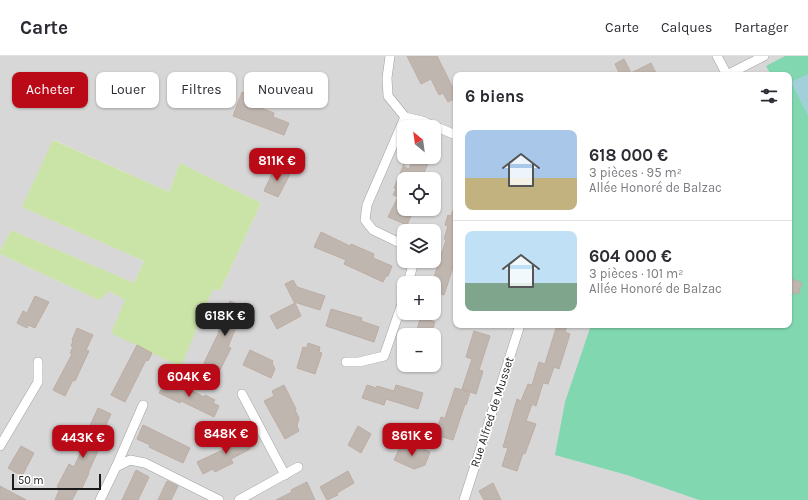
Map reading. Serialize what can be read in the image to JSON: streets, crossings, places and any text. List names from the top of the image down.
{
  "streets": {
    "street": ["Rue Alfred de Musset"]
  },
  "scale_bar": "50 m",
  "north": "top left",
  "page": {
    "header": "Carte",
    "nav": ["Carte", "Calques", "Partager"],
    "chip": [
      "Acheter",
      "Louer",
      "Filtres",
      "Nouveau"
    ],
    "heading": "6 biens",
    "map_buttons": ["+", "−"],
    "list": [
      {
        "name": "618 000 €",
        "note": "3 pièces · 95 m² · Allée Honoré de Balzac"
      },
      {
        "name": "604 000 €",
        "note": "3 pièces · 101 m² · Allée Honoré de Balzac"
      }
    ],
    "price": [
      "811K €",
      "618K €",
      "604K €",
      "848K €",
      "861K €",
      "443K €"
    ],
    "scale": "50 m"
  }
}
